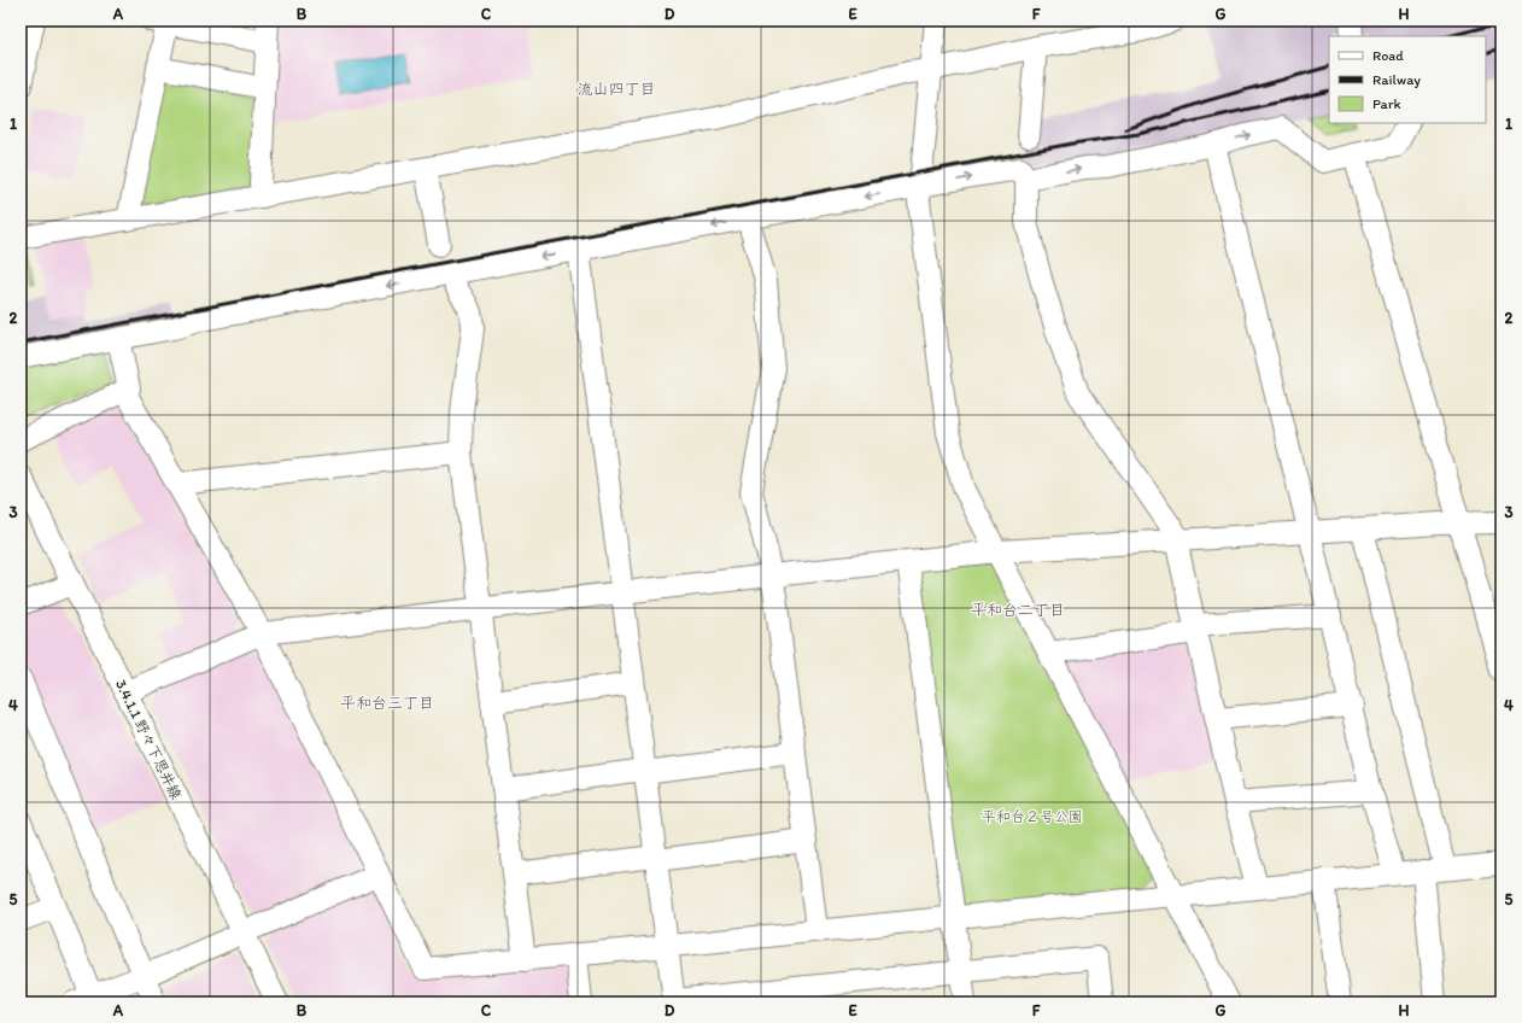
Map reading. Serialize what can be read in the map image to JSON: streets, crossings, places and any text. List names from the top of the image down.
{
  "streets": {
    "street": ["3.4.1.1 野々下思井線"]
  },
  "districts": ["流山四丁目", "平和台二丁目", "平和台三丁目"],
  "parks": ["平和台２号公園"],
  "legend": ["Road", "Railway", "Park"],
  "grid": {
    "columns": [
      "A",
      "B",
      "C",
      "D",
      "E",
      "F",
      "G",
      "H"
    ],
    "rows": [
      "1",
      "2",
      "3",
      "4",
      "5"
    ]
  }
}
